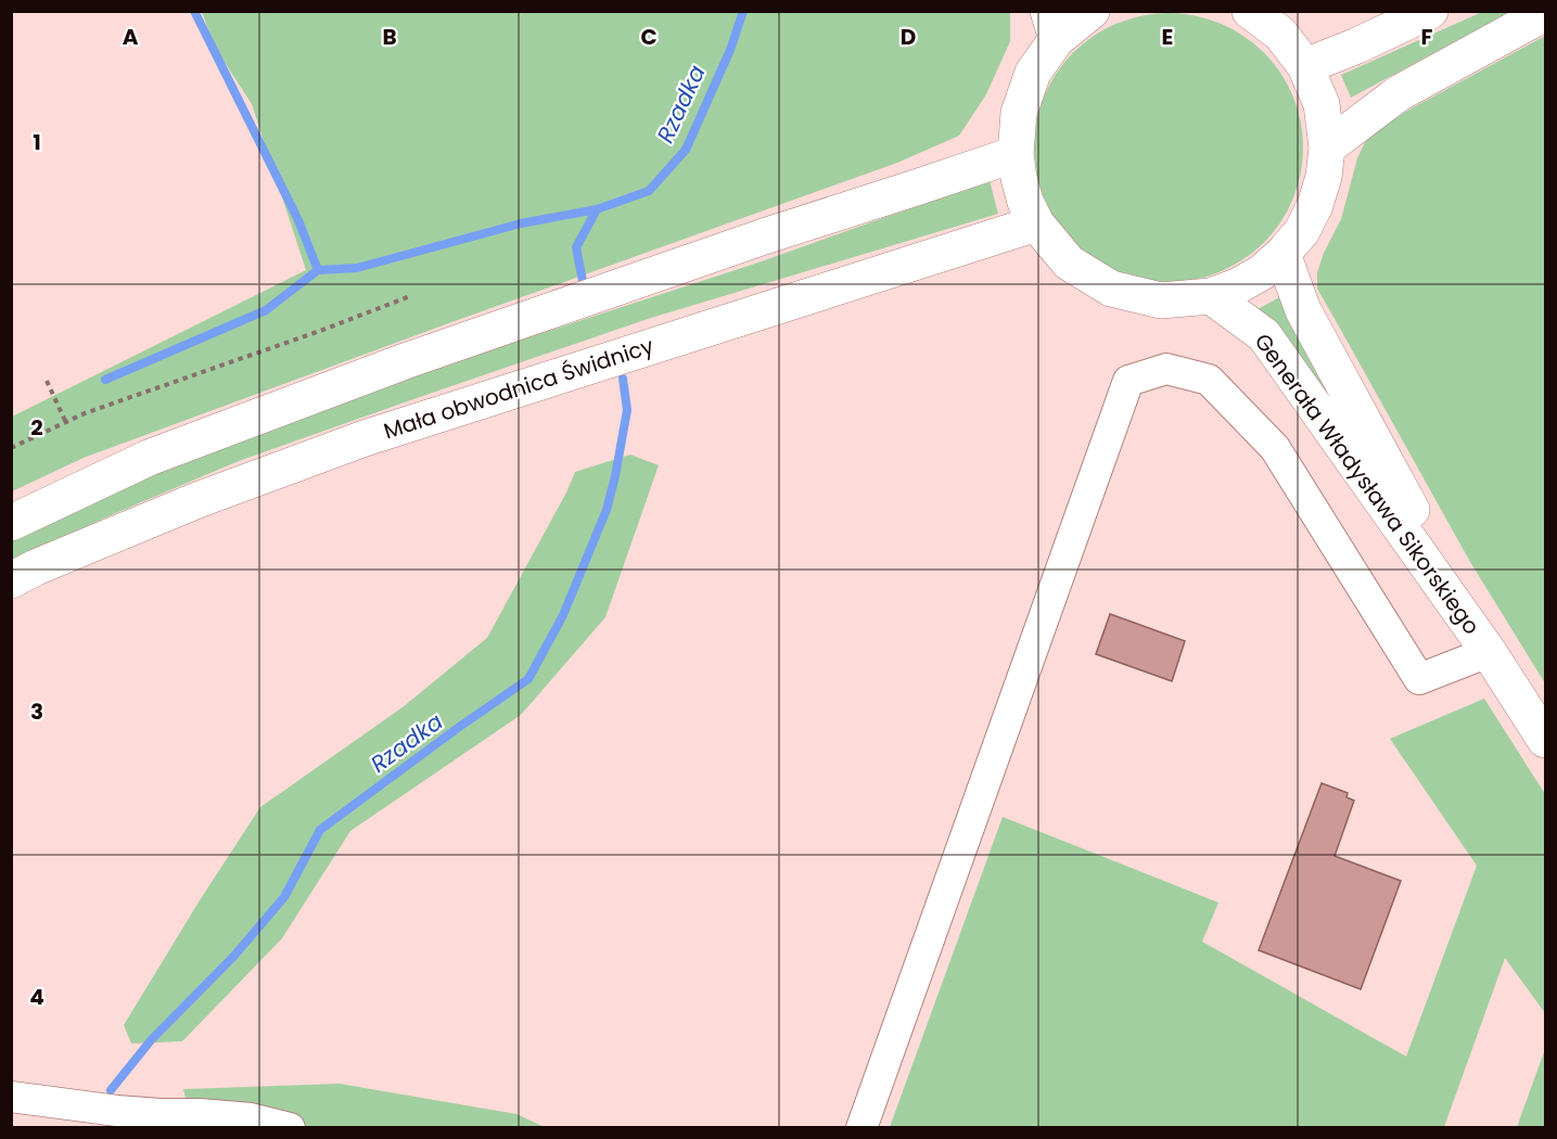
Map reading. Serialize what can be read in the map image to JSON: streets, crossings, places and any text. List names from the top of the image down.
{
  "streets": {
    "main road": ["Mała obwodnica Świdnicy", "Generała Władysława Sikorskiego"]
  },
  "water": ["Rzadka"],
  "grid": {
    "columns": [
      "A",
      "B",
      "C",
      "D",
      "E",
      "F"
    ],
    "rows": [
      "1",
      "2",
      "3",
      "4"
    ]
  }
}
